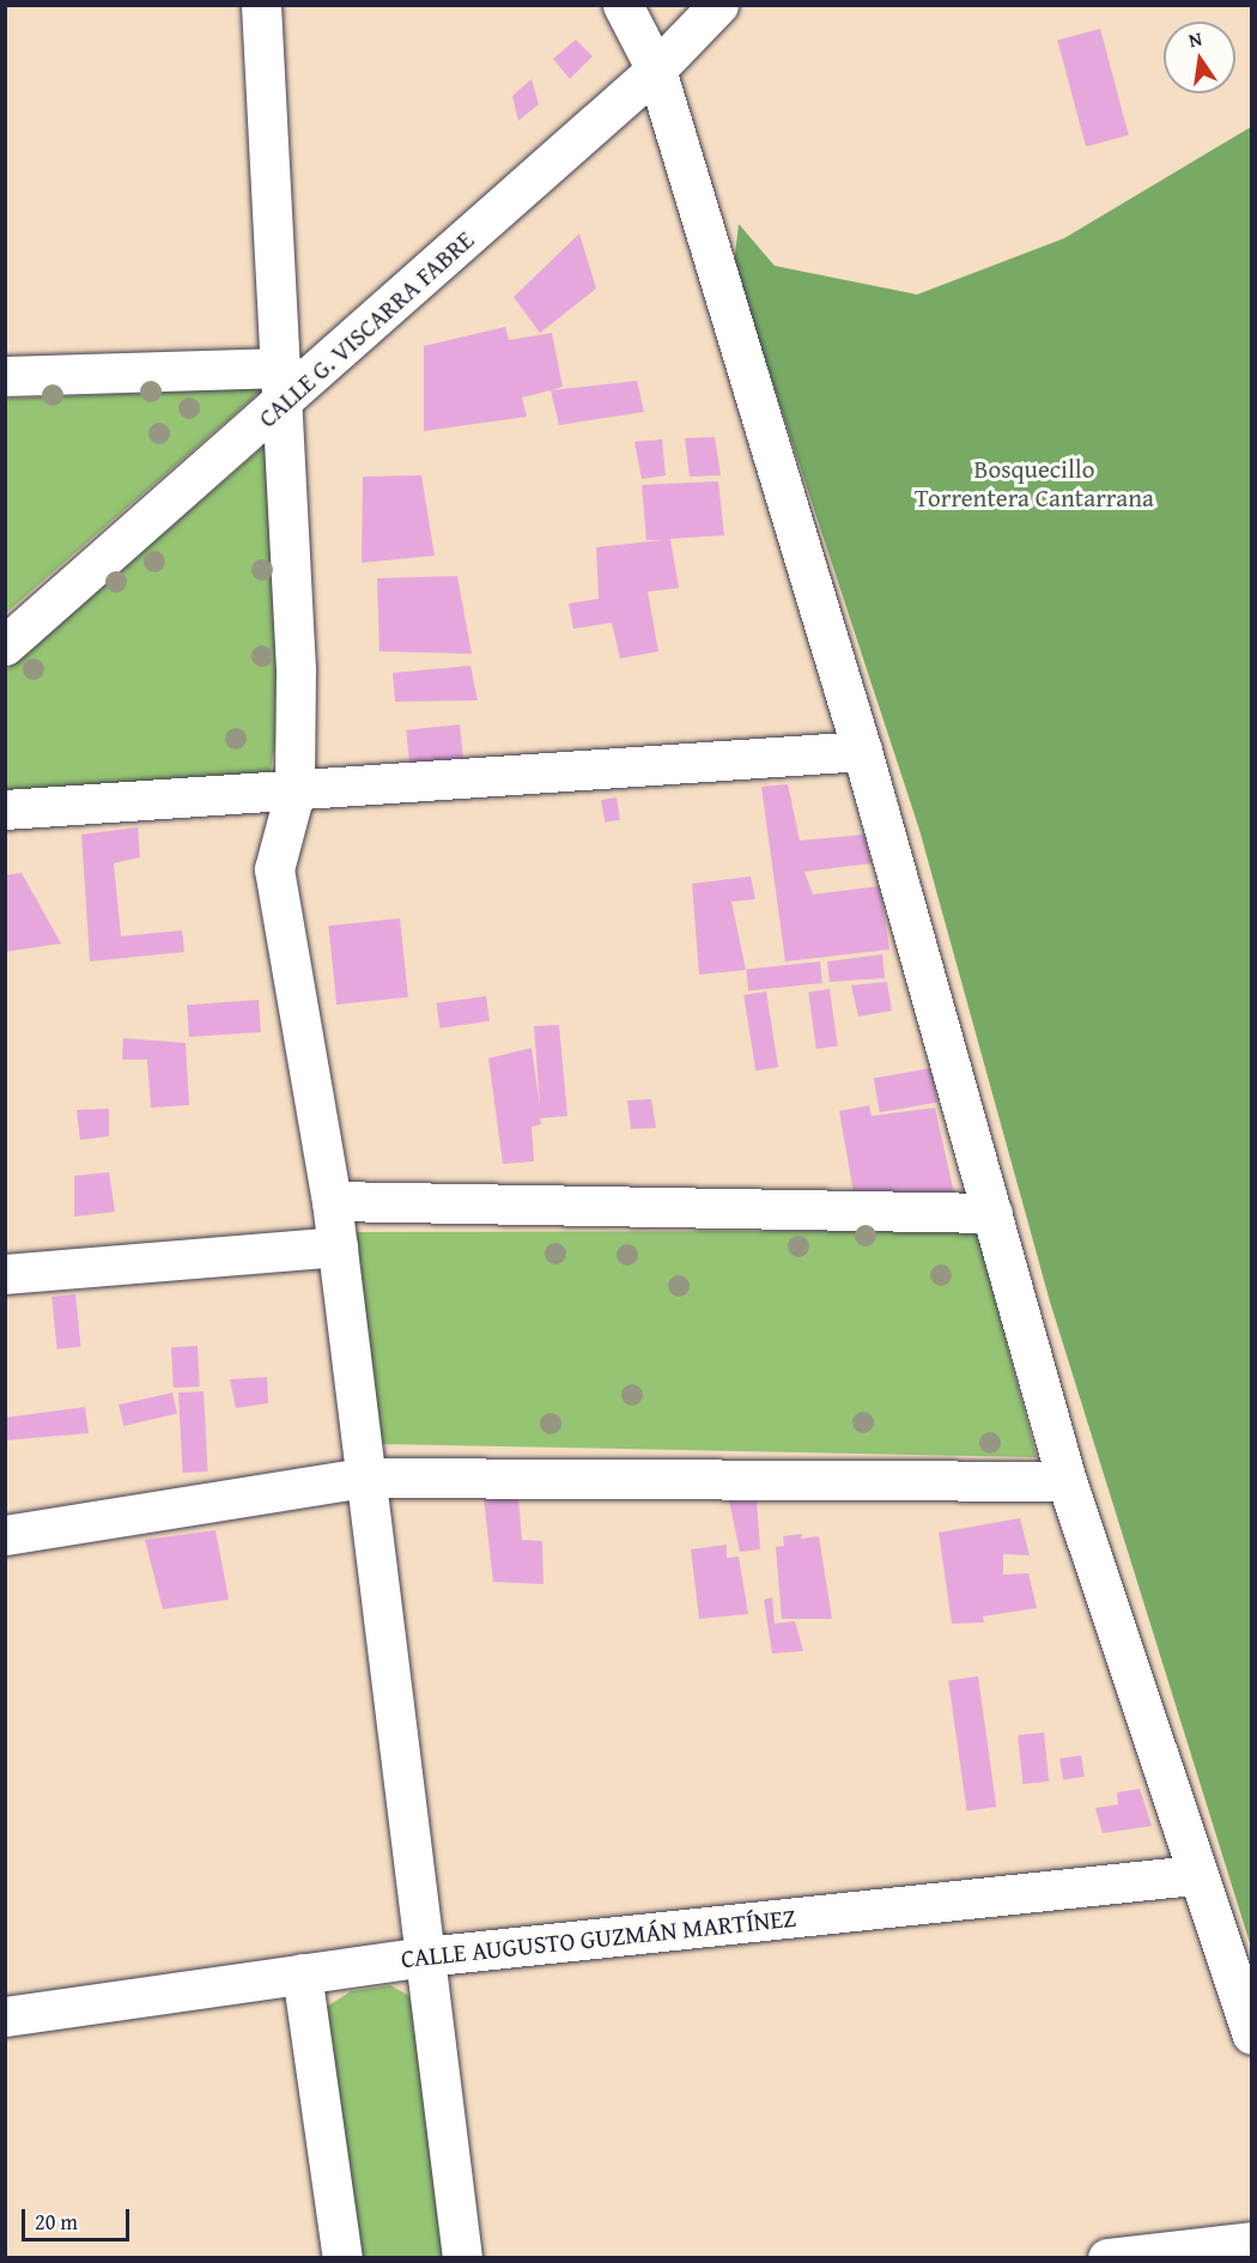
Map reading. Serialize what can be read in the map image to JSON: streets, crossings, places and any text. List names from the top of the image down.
{
  "streets": {
    "street": ["CALLE G. VISCARRA FABRE", "CALLE AUGUSTO GUZMÁN MARTÍNEZ"]
  },
  "parks": ["Bosquecillo Torrentera Cantarrana"],
  "scale_bar": "20 m",
  "north": "top"
}
